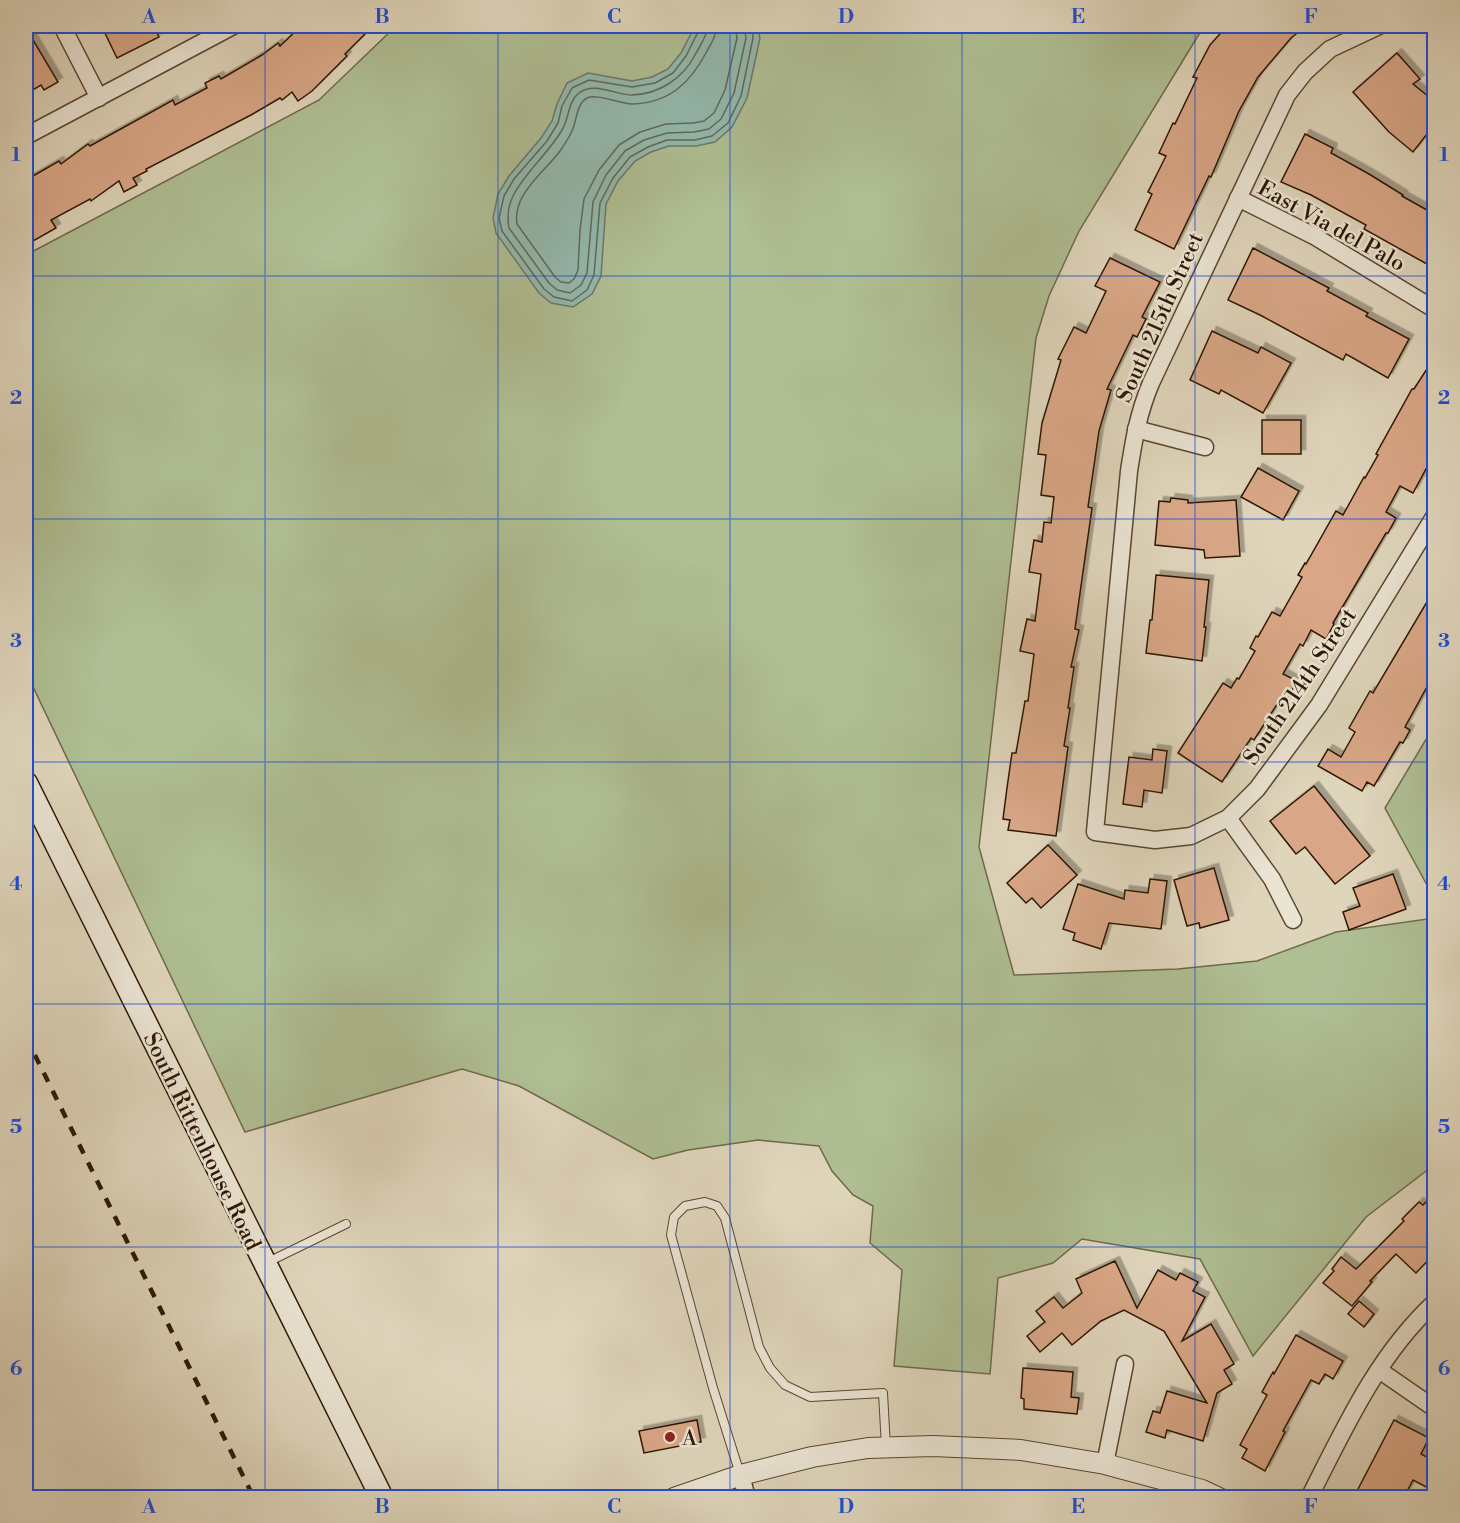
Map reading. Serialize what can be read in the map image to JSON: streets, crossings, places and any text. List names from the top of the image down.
{
  "streets": {
    "main road": ["South Rittenhouse Road"],
    "street": ["East Via del Palo", "South 215th Street", "South 214th Street"]
  },
  "crossings": [
    ["East Via del Palo", "South 215th Street"],
    ["South 215th Street", "South 214th Street"]
  ],
  "places": ["A"],
  "grid": {
    "columns": [
      "A",
      "B",
      "C",
      "D",
      "E",
      "F"
    ],
    "rows": [
      "1",
      "2",
      "3",
      "4",
      "5",
      "6"
    ]
  }
}
